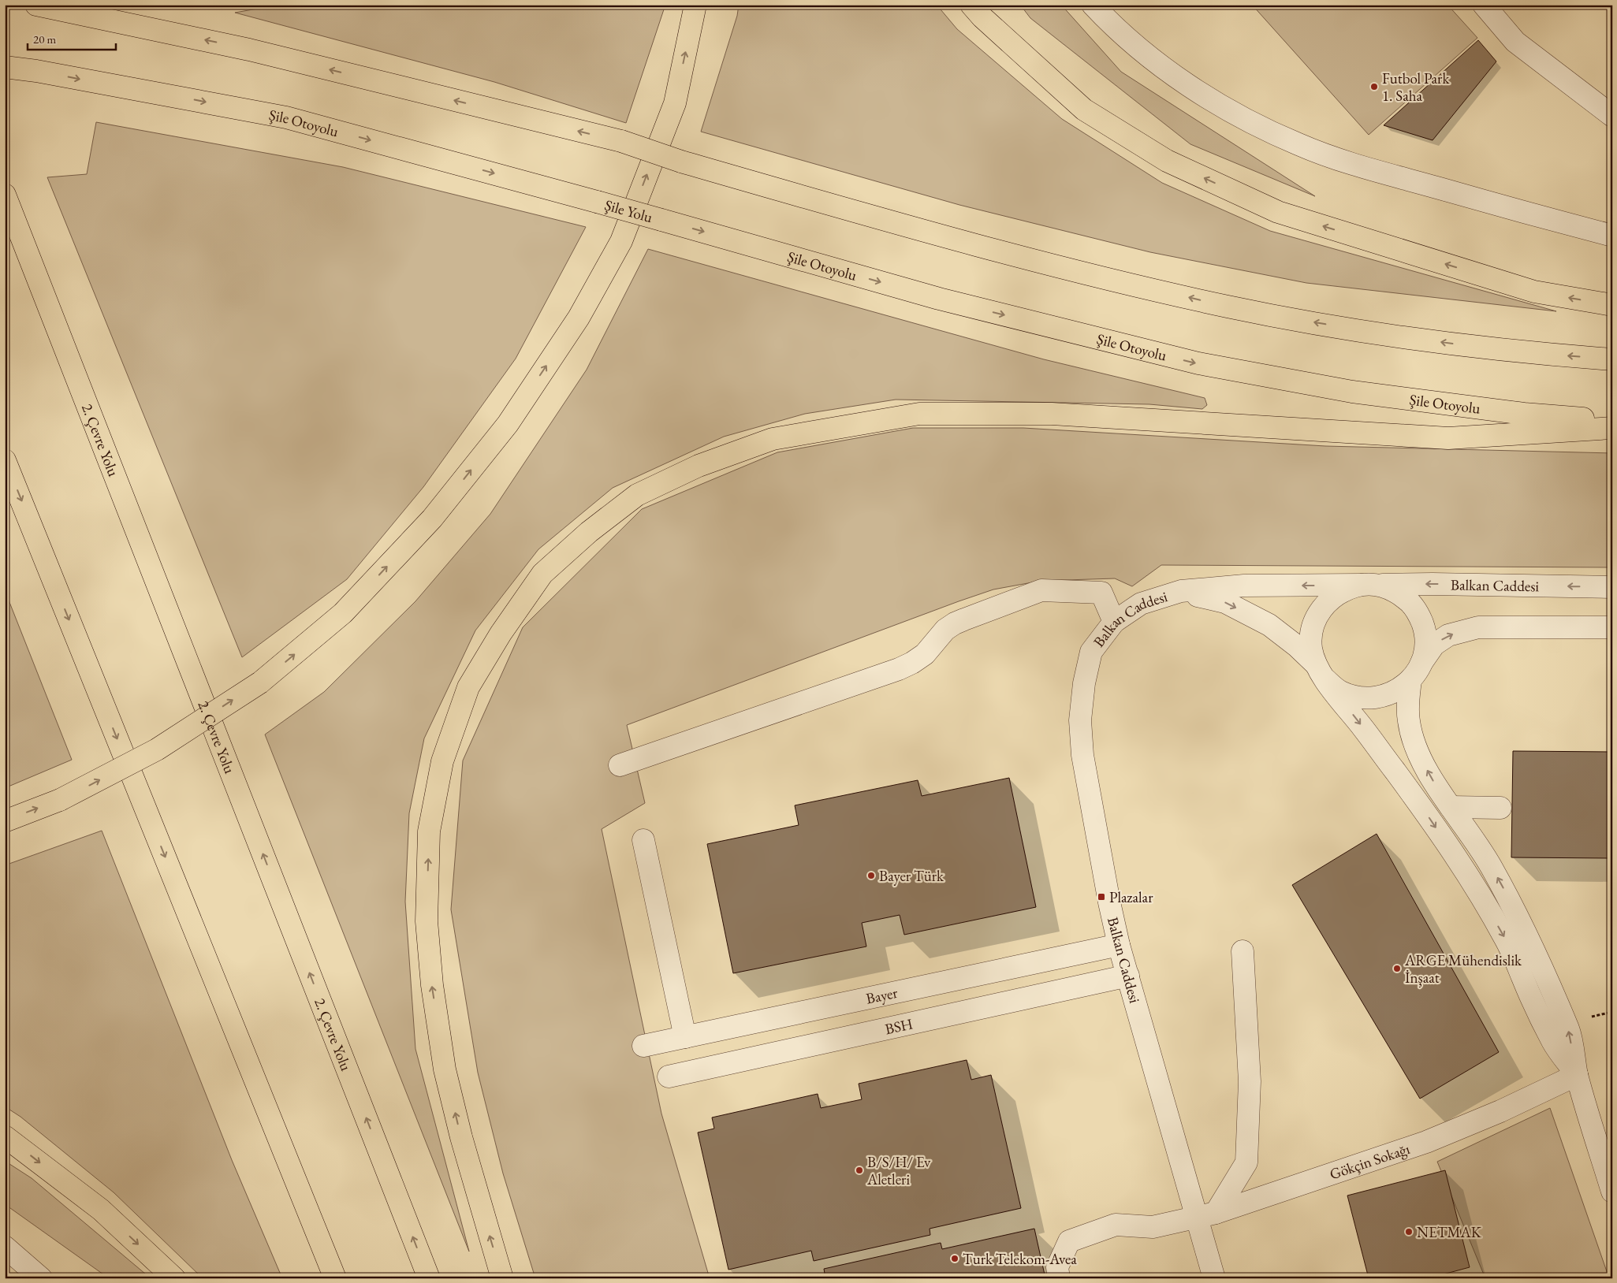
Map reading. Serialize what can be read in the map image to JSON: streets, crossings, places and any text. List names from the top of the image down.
{
  "streets": {
    "highway": ["Şile Otoyolu", "Şile Yolu", "2. Çevre Yolu"],
    "street": [
      "Balkan Caddesi",
      "Bayer",
      "BSH",
      "Gökçin Sokağı"
    ]
  },
  "crossings": [
    ["Şile Otoyolu", "Şile Yolu"],
    ["Balkan Caddesi", "Bayer"],
    ["Balkan Caddesi", "BSH"],
    ["Balkan Caddesi", "Gökçin Sokağı"]
  ],
  "places": {
    "other": [
      "Futbol Park 1. Saha",
      "Bayer Türk",
      "ARGE Mühendislik İnşaat",
      "B/S/H/ Ev Aletleri",
      "NETMAK",
      "Turk Telekom-Avea"
    ],
    "transit": ["Plazalar"]
  },
  "scale_bar": "20 m"
}
